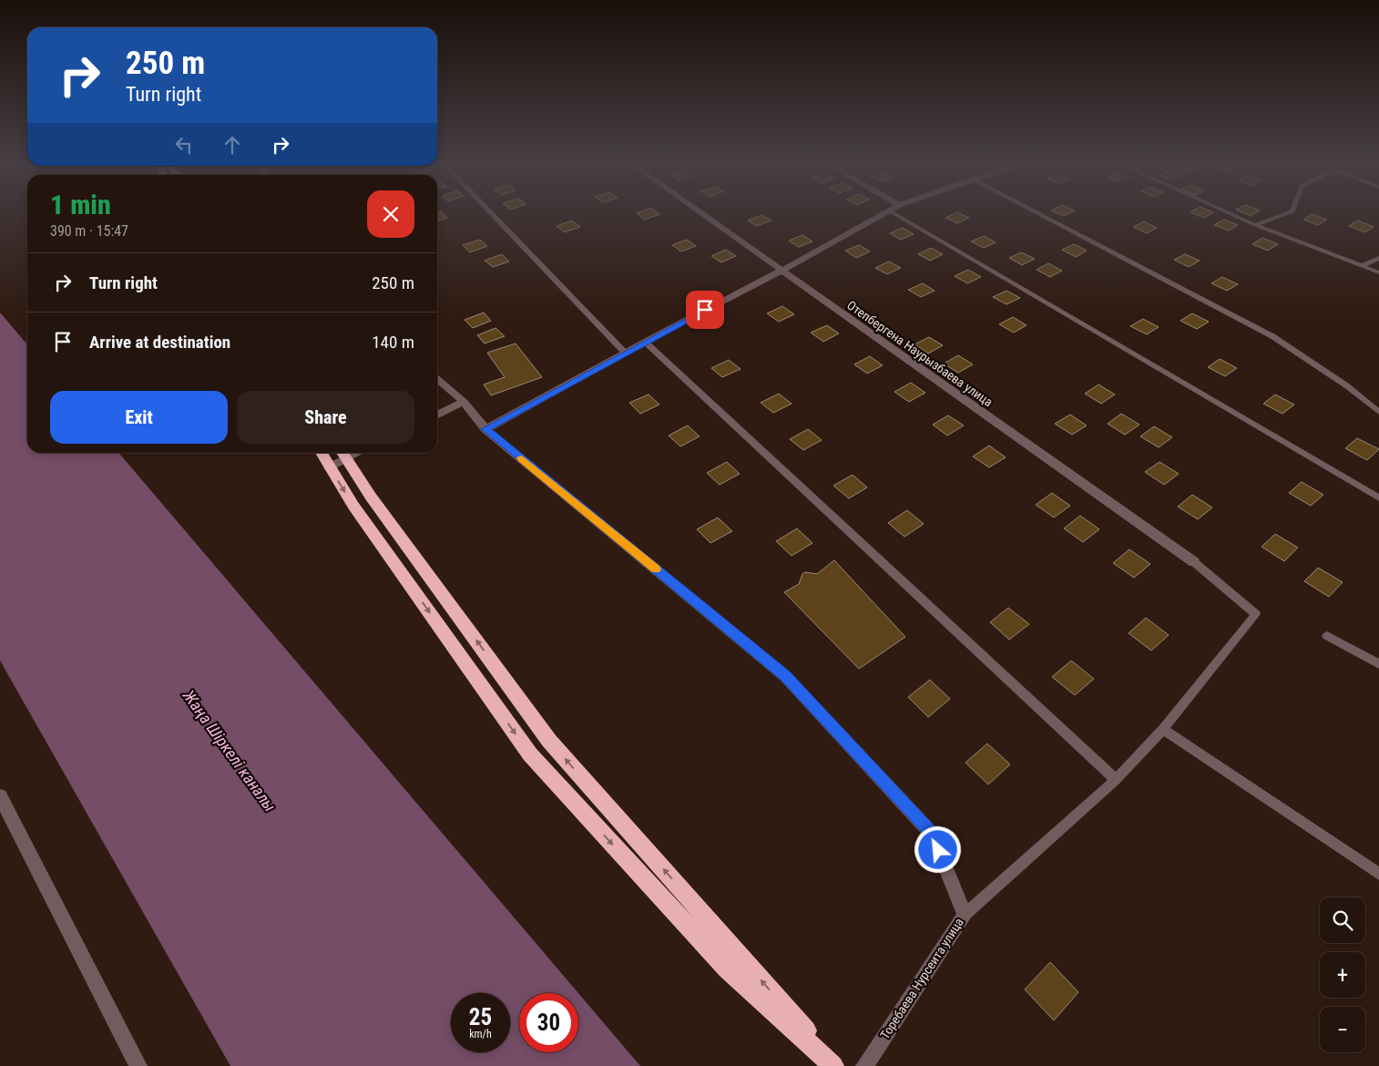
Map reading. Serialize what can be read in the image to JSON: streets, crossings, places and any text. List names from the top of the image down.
{
  "streets": {
    "street": ["Отепбергена Наурызбаева улица", "Торебаева Нурсеита улица"]
  },
  "water": ["Жаңа Шіркелі каналы"],
  "page": {
    "turn": ["250 m", "Turn right"],
    "heading": ["1 min", "390 m · 15:47"],
    "list": [
      {
        "name": "Turn right",
        "value": "250 m"
      },
      {
        "name": "Arrive at destination",
        "value": "140 m"
      }
    ],
    "buttons": ["Exit", "Share"],
    "map_buttons": ["+", "−"],
    "speed": "25 km/h",
    "limit": "30"
  }
}
